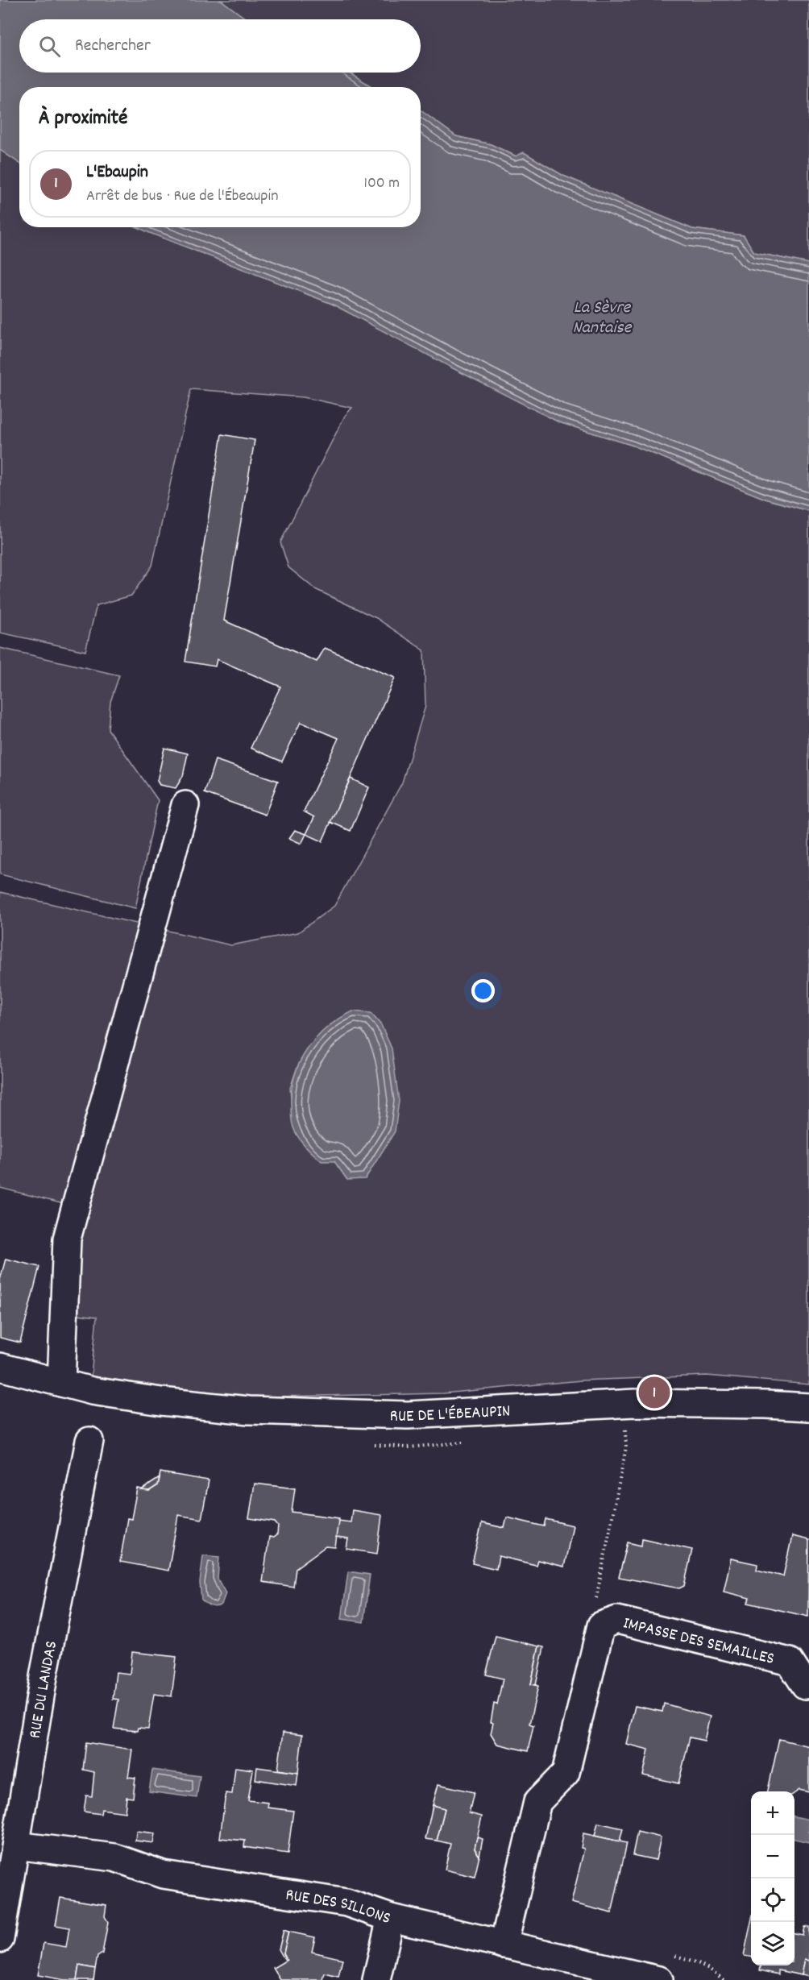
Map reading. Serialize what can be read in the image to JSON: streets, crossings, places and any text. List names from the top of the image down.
{
  "streets": {
    "street": [
      "RUE DE L'ÉBEAUPIN",
      "IMPASSE DES SEMAILLES",
      "RUE DU LANDAS",
      "RUE DES SILLONS"
    ]
  },
  "crossings": [
    ["IMPASSE DES SEMAILLES", "RUE DES SILLONS"],
    ["RUE DU LANDAS", "RUE DES SILLONS"]
  ],
  "water": ["La Sèvre Nantaise"],
  "page": {
    "search": "Rechercher",
    "heading": "À proximité",
    "list": [
      {
        "mark": "1",
        "name": "L'Ebaupin",
        "note": "Arrêt de bus · Rue de l'Ébeaupin",
        "value": "100 m"
      }
    ],
    "pins": "1",
    "map_buttons": ["+", "−"]
  }
}
